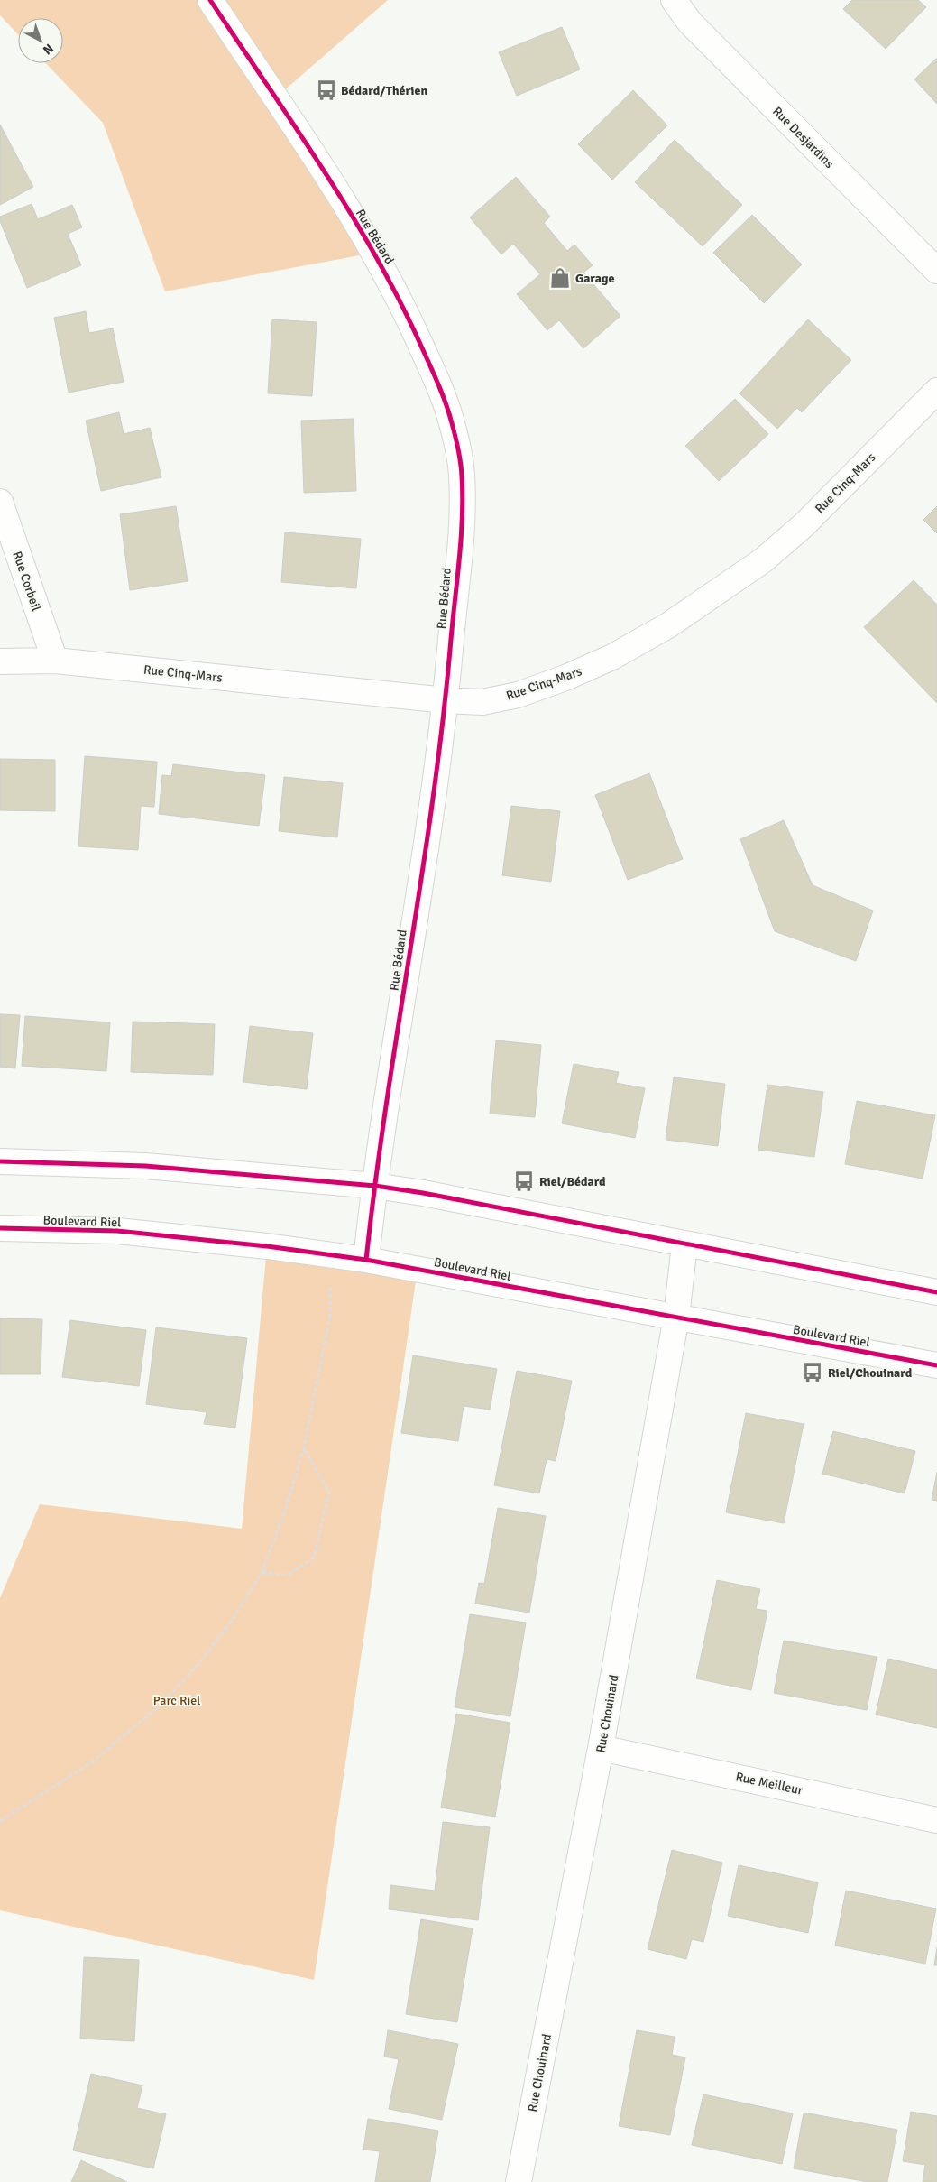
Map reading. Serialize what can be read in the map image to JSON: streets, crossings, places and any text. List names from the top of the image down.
{
  "streets": {
    "street": [
      "Rue Desjardins",
      "Rue Bédard",
      "Rue Cinq-Mars",
      "Rue Corbeil",
      "Boulevard Riel",
      "Rue Chouinard",
      "Rue Meilleur"
    ]
  },
  "crossings": [
    ["Rue Bédard", "Rue Cinq-Mars"],
    ["Rue Bédard", "Boulevard Riel"],
    ["Rue Cinq-Mars", "Rue Corbeil"],
    ["Boulevard Riel", "Rue Chouinard"],
    ["Rue Chouinard", "Rue Meilleur"]
  ],
  "parks": ["Parc Riel"],
  "places": {
    "bus stop": ["Bédard/Thérien", "Riel/Bédard", "Riel/Chouinard"],
    "shop": ["Garage"]
  },
  "north": "bottom right"
}
